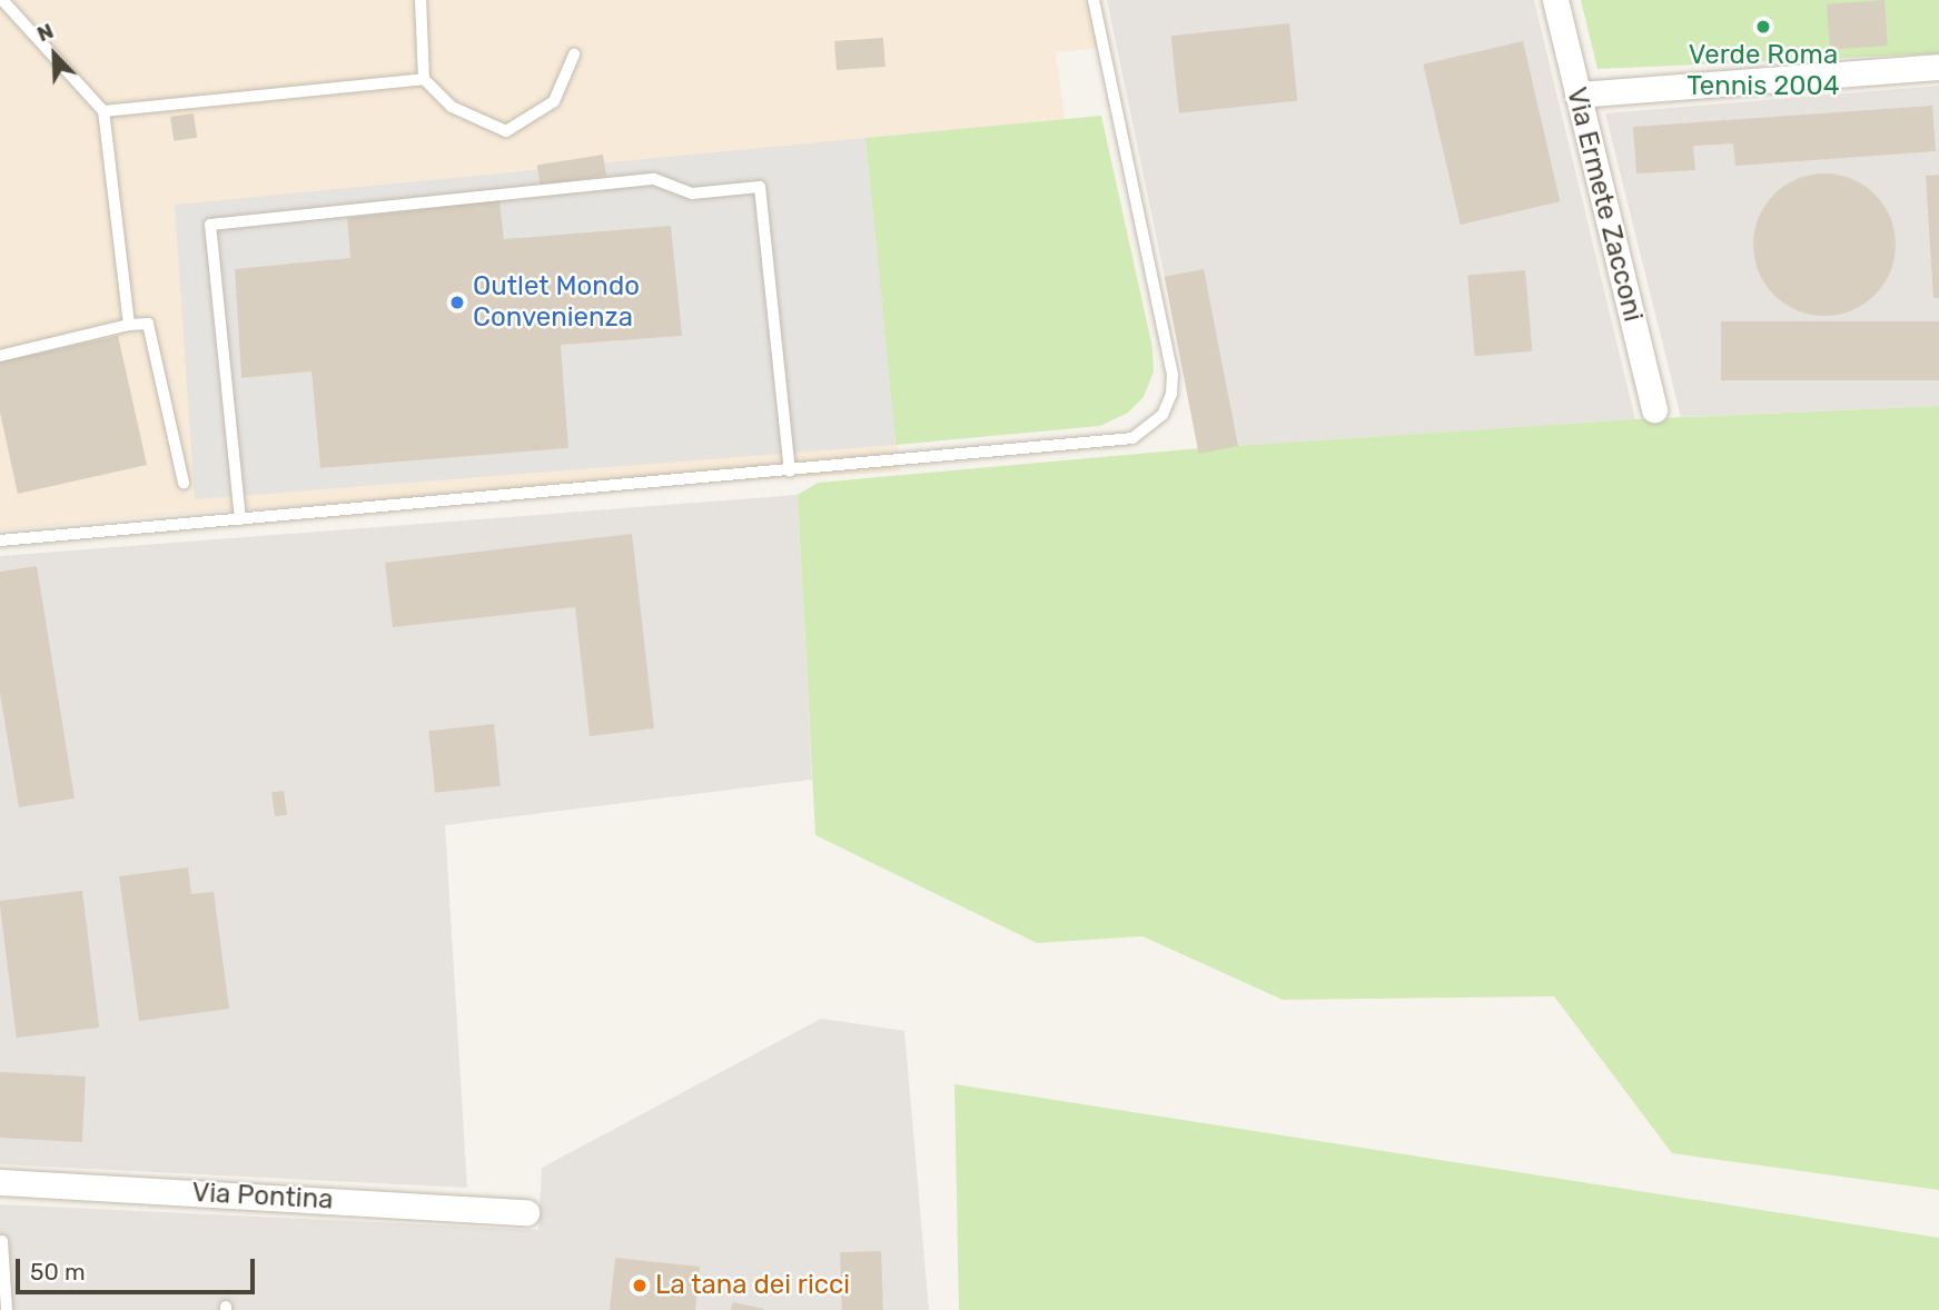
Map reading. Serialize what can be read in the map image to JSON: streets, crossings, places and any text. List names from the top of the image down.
{
  "streets": {
    "street": ["Via Ermete Zacconi", "Via Pontina"]
  },
  "places": ["Verde Roma Tennis 2004", "Outlet Mondo Convenienza", "La tana dei ricci"],
  "scale_bar": "50 m",
  "north": "top left"
}
